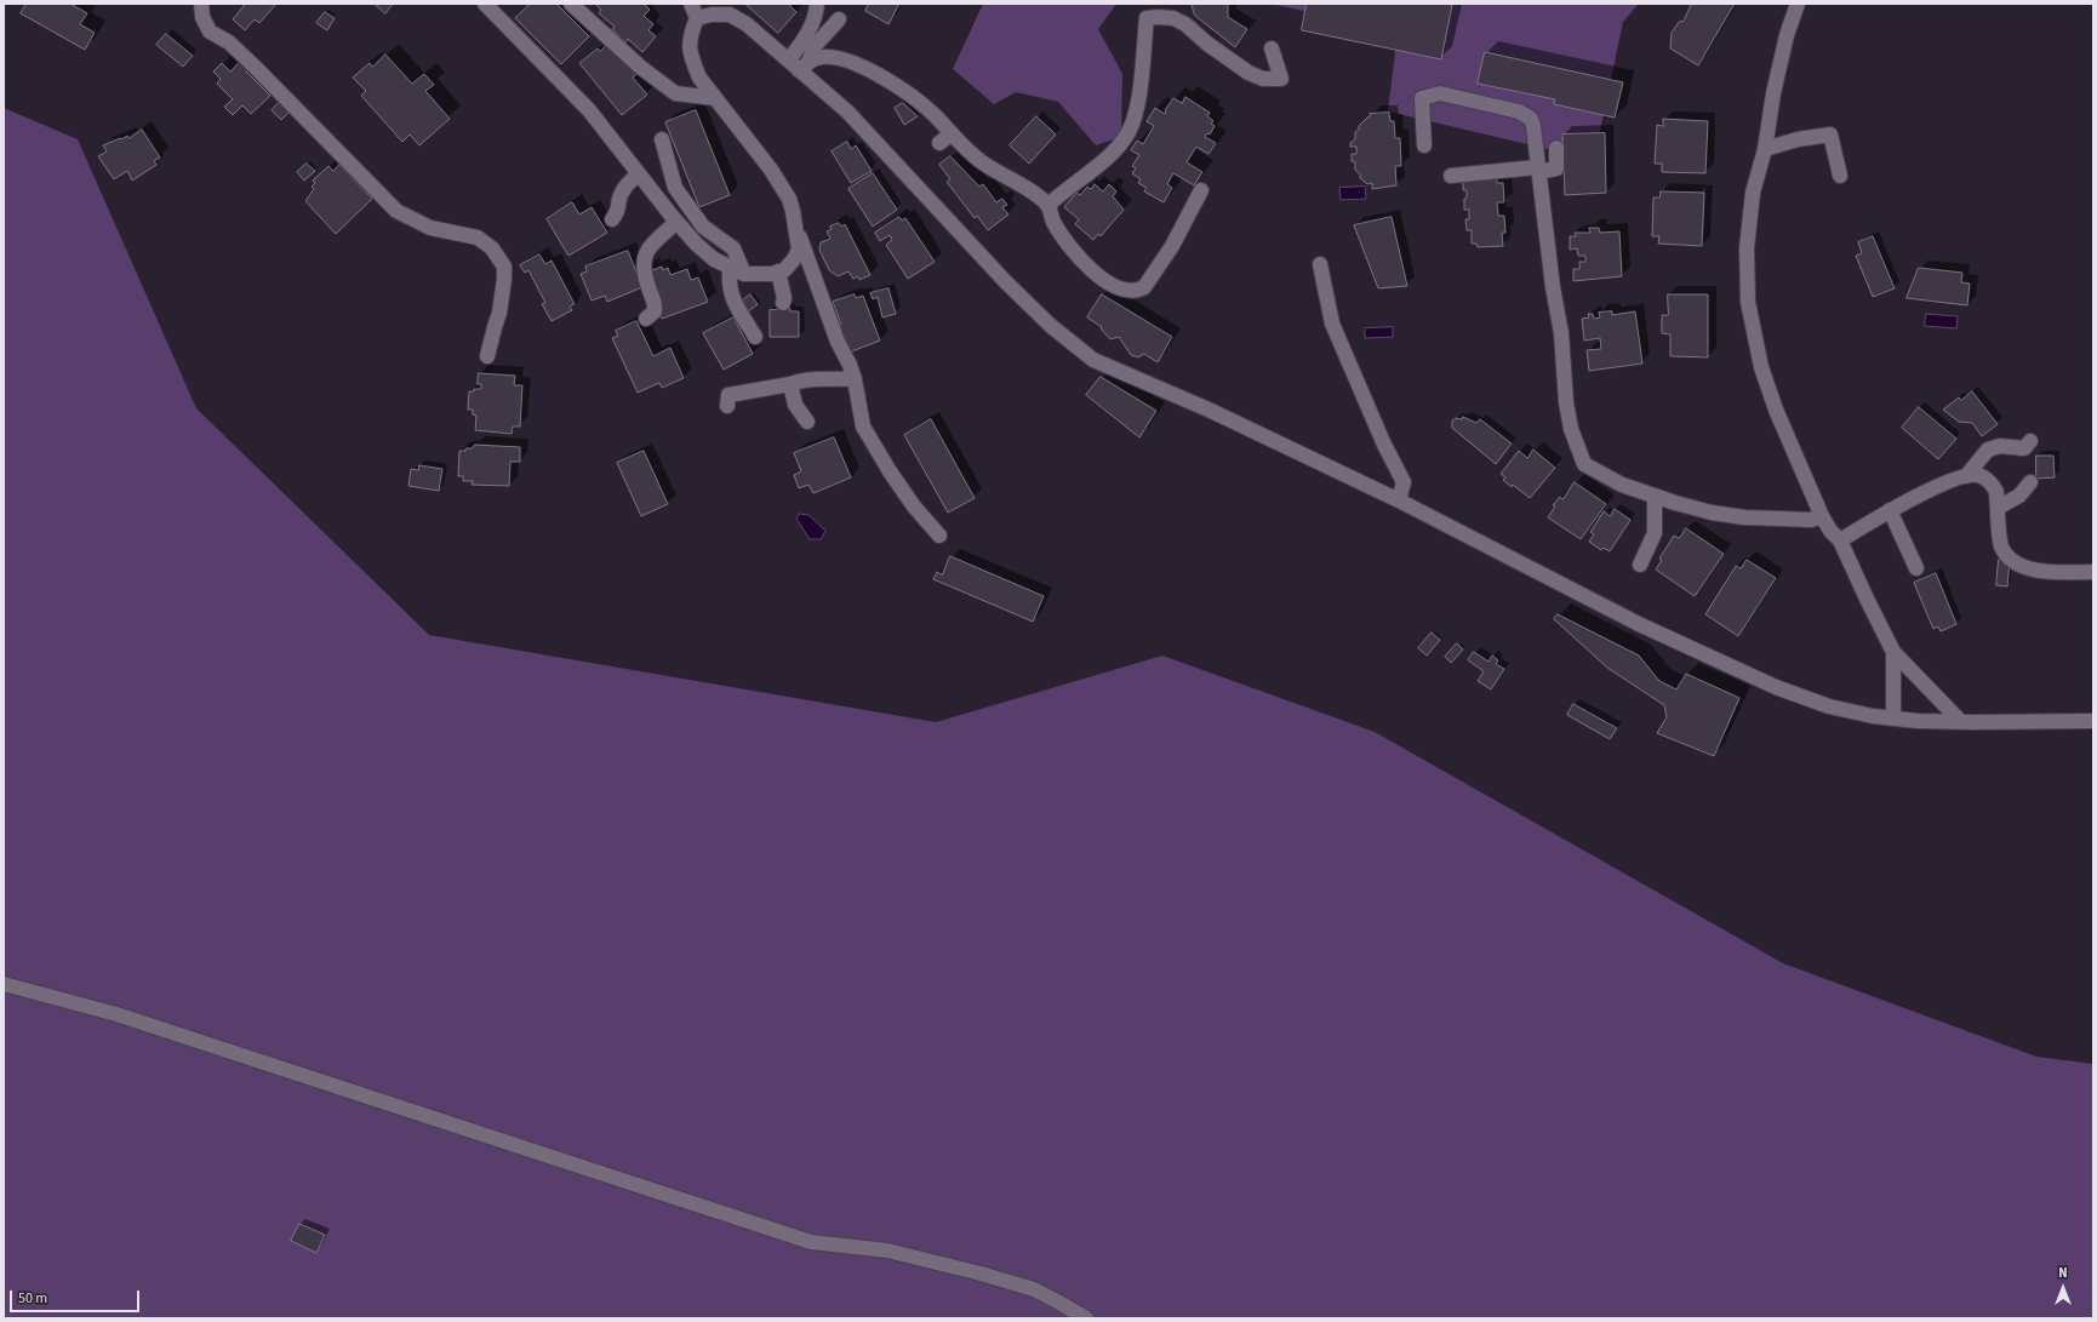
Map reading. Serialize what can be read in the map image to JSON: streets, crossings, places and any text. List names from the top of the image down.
{
  "scale_bar": "50 m",
  "north": "top"
}
